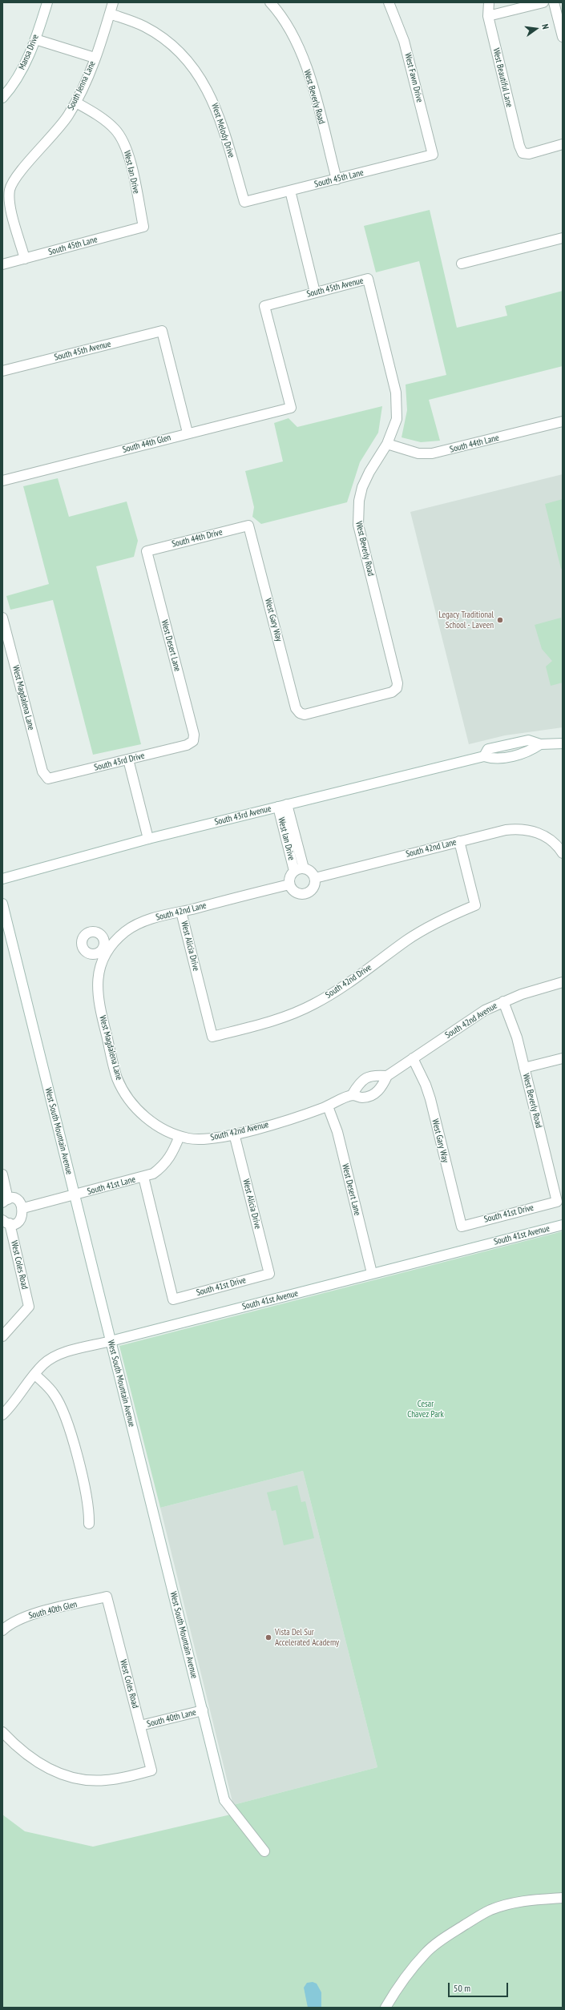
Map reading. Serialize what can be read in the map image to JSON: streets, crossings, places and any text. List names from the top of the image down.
{
  "streets": {
    "street": [
      "Mansa Drive",
      "West Fawn Drive",
      "West Beautiful Lane",
      "South Jenna Lane",
      "West Beverly Road",
      "West Melody Drive",
      "West Ian Drive",
      "South 45th Lane",
      "South 45th Avenue",
      "South 44th Glen",
      "South 44th Lane",
      "South 44th Drive",
      "West Gary Way",
      "West Desert Lane",
      "West Magdalena Lane",
      "South 43rd Drive",
      "South 43rd Avenue",
      "West lan Drive",
      "South 42nd Lane",
      "West Alicia Drive",
      "South 42nd Drive",
      "South 42nd Avenue",
      "West South Mountain Avenue",
      "South 41st Lane",
      "South 41st Drive",
      "South 41st Avenue",
      "West Coles Road",
      "South 40th Glen",
      "South 40th Lane"
    ]
  },
  "crossings": [
    ["West Fawn Drive", "South 45th Lane"],
    ["South Jenna Lane", "West Melody Drive"],
    ["South Jenna Lane", "West Ian Drive"],
    ["South Jenna Lane", "South 45th Lane"],
    ["West Beverly Road", "South 45th Lane"],
    ["West Beverly Road", "South 45th Avenue"],
    ["West Beverly Road", "South 44th Lane"],
    ["West Beverly Road", "West Gary Way"],
    ["West Beverly Road", "South 42nd Avenue"],
    ["West Beverly Road", "South 41st Drive"],
    ["West Melody Drive", "South 45th Lane"],
    ["West Ian Drive", "South 45th Lane"],
    ["South 45th Avenue", "South 44th Glen"],
    ["South 44th Drive", "West Gary Way"],
    ["South 44th Drive", "West Desert Lane"],
    ["West Gary Way", "South 42nd Avenue"],
    ["West Gary Way", "South 41st Drive"],
    ["West Desert Lane", "South 43rd Drive"],
    ["West Desert Lane", "South 42nd Avenue"],
    ["West Desert Lane", "South 41st Avenue"],
    ["West Magdalena Lane", "South 43rd Drive"],
    ["West Magdalena Lane", "South 42nd Lane"],
    ["West Magdalena Lane", "South 42nd Avenue"],
    ["West Magdalena Lane", "South 41st Lane"],
    ["South 43rd Avenue", "West lan Drive"],
    ["West lan Drive", "South 42nd Lane"],
    ["South 42nd Lane", "West Alicia Drive"],
    ["South 42nd Lane", "South 42nd Drive"],
    ["West Alicia Drive", "South 42nd Drive"],
    ["West Alicia Drive", "South 42nd Avenue"],
    ["West Alicia Drive", "South 41st Drive"],
    ["South 42nd Avenue", "South 41st Lane"],
    ["West South Mountain Avenue", "South 41st Lane"],
    ["West South Mountain Avenue", "South 41st Avenue"],
    ["West South Mountain Avenue", "South 40th Lane"],
    ["South 41st Lane", "South 41st Drive"],
    ["South 41st Lane", "West Coles Road"],
    ["West Coles Road", "South 40th Glen"],
    ["West Coles Road", "South 40th Lane"]
  ],
  "parks": ["Cesar Chavez Park"],
  "places": ["Legacy Traditional School - Laveen", "Vista Del Sur Accelerated Academy"],
  "scale_bar": "50 m",
  "north": "right"
}
